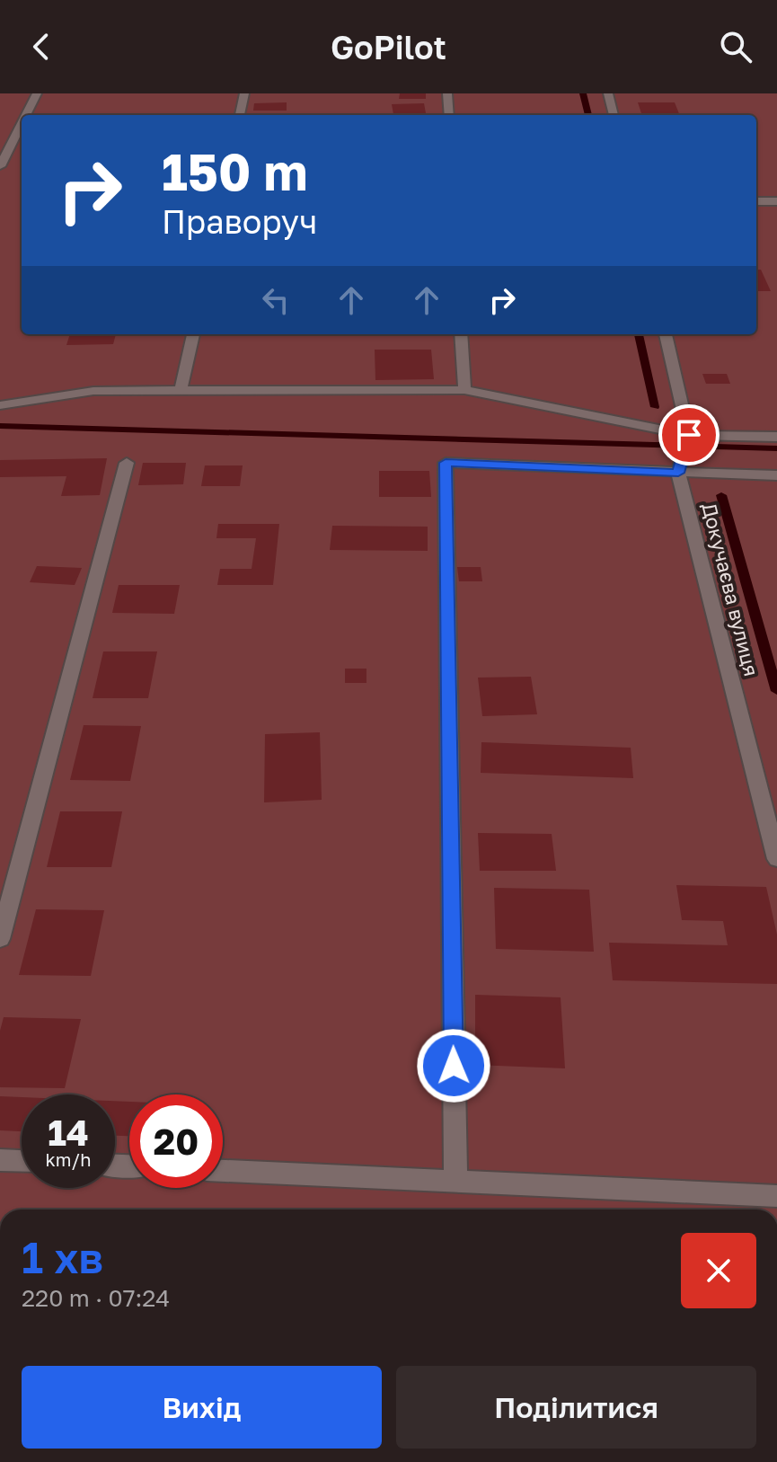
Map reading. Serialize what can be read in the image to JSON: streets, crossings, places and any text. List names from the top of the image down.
{
  "streets": {
    "street": ["Докучаєва вулиця"]
  },
  "page": {
    "header": "GoPilot",
    "turn": ["150 m", "Праворуч"],
    "speed": "14 km/h",
    "limit": "20",
    "heading": ["1 хв", "220 m · 07:24"],
    "buttons": ["Вихід", "Поділитися"]
  }
}
